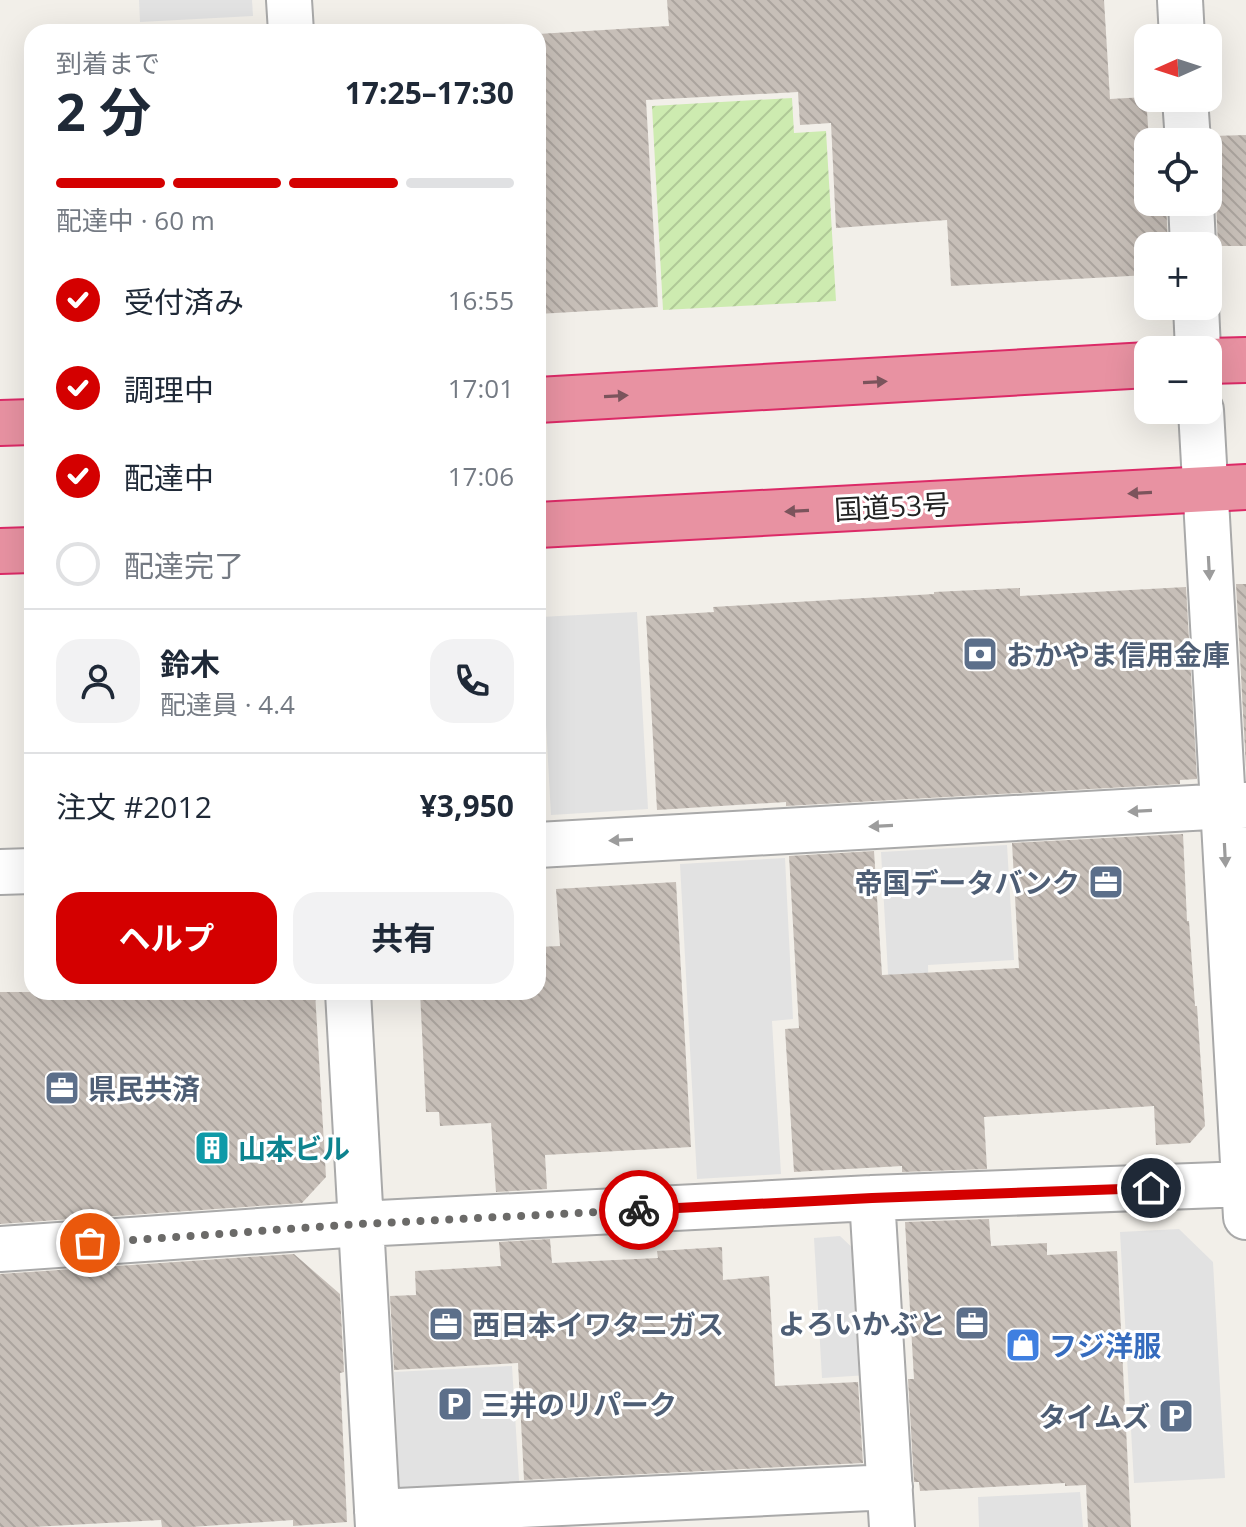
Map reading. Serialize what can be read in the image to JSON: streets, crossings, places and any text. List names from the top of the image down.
{
  "streets": {
    "highway": ["国道53号"]
  },
  "places": {
    "bank": ["おかやま信用金庫"],
    "office": [
      "帝国データバンク",
      "県民共済",
      "よろいかぶと",
      "西日本イワタニガス"
    ],
    "building": ["山本ビル"],
    "shop": ["フジ洋服"],
    "parking": ["三井のリパーク", "タイムズ"]
  },
  "north": "left",
  "page": {
    "map_buttons": ["+", "−"],
    "heading": ["2 分", "到着まで", "17:25–17:30"],
    "panel": [
      "鈴木",
      "配達員 · 4.4",
      "注文 #2012",
      "¥3,950"
    ],
    "bar": "配達中 · 60 m",
    "list": [
      ["受付済み", "16:55"],
      ["調理中", "17:01"],
      ["配達中", "17:06"],
      "配達完了"
    ],
    "buttons": ["ヘルプ", "共有"]
  }
}
